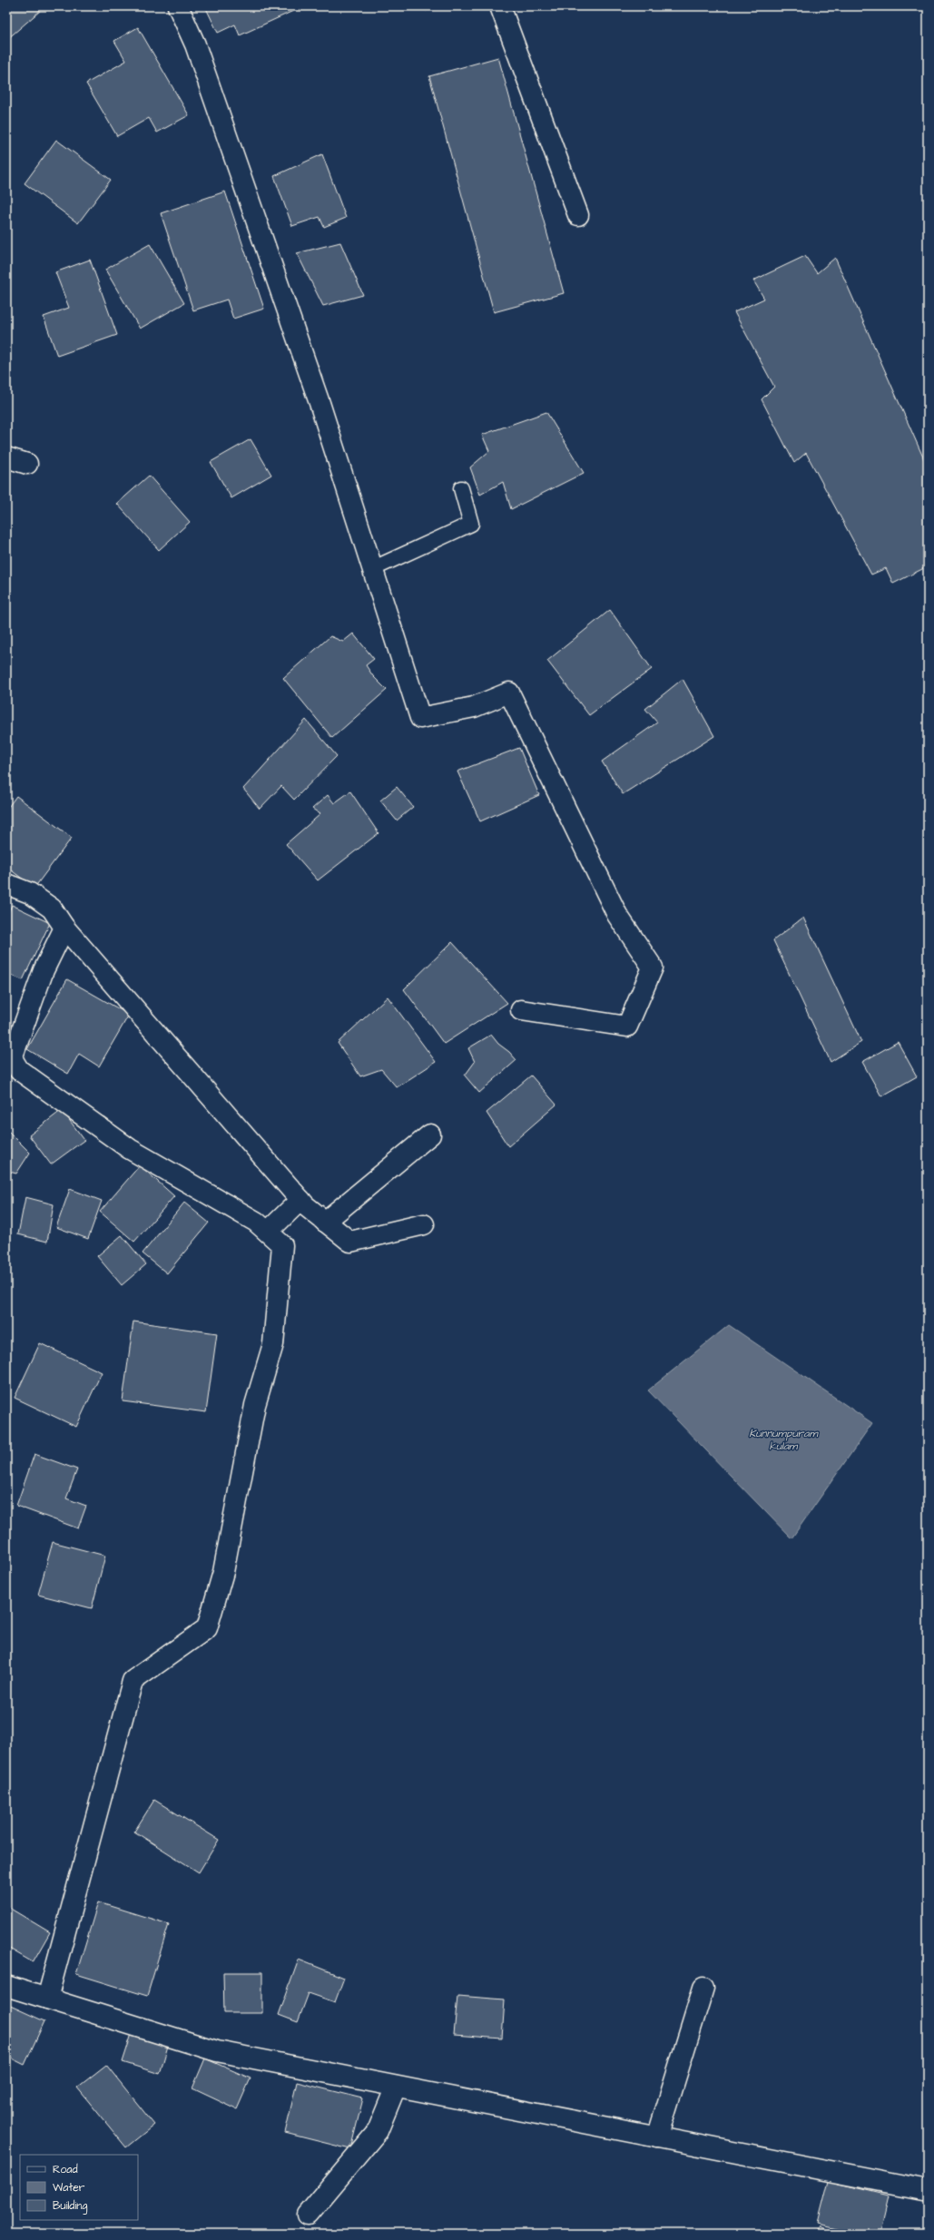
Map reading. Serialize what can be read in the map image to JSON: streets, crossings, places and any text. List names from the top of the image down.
{
  "water": ["Kunnumpuram kulam"],
  "legend": ["Road", "Water", "Building"]
}
